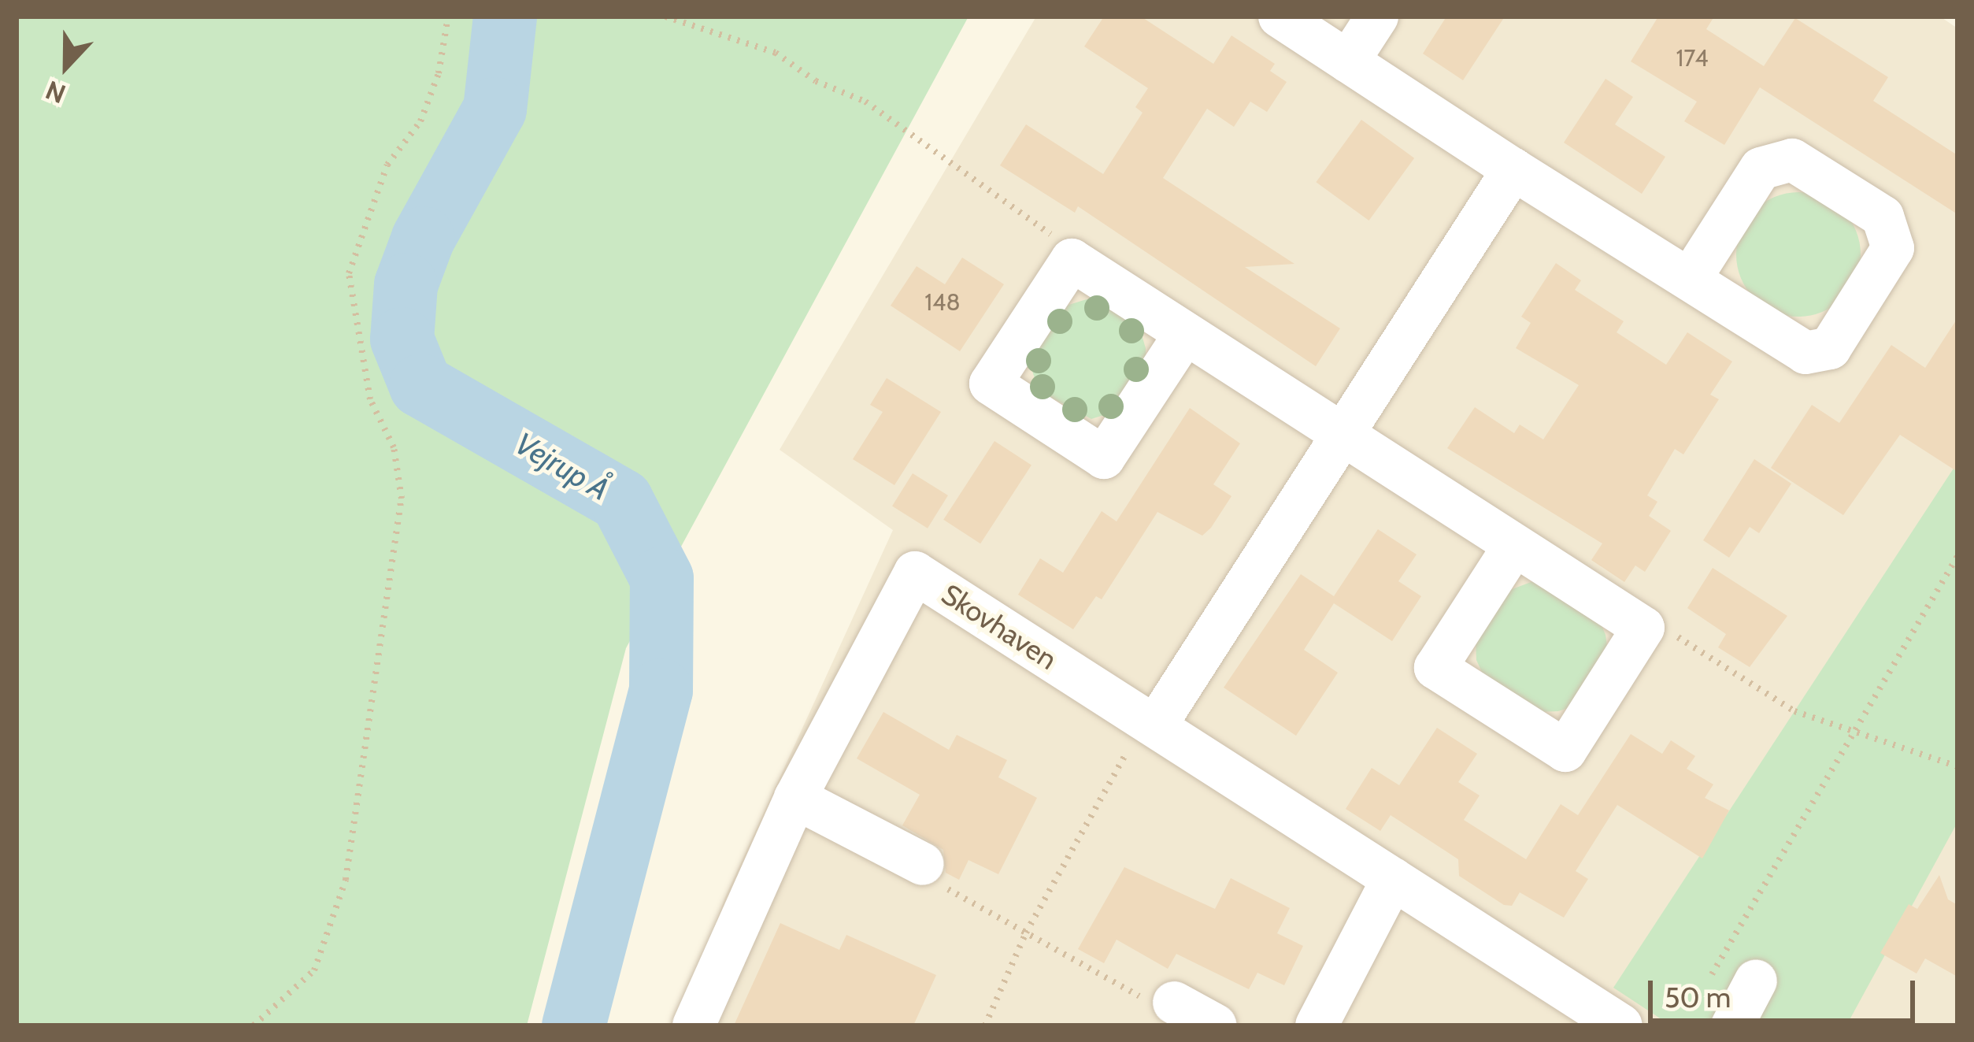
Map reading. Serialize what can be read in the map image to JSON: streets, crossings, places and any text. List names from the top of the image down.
{
  "streets": {
    "street": ["Skovhaven"]
  },
  "water": ["Vejrup Å"],
  "house_numbers": ["174", "148"],
  "scale_bar": "50 m",
  "north": "bottom"
}
